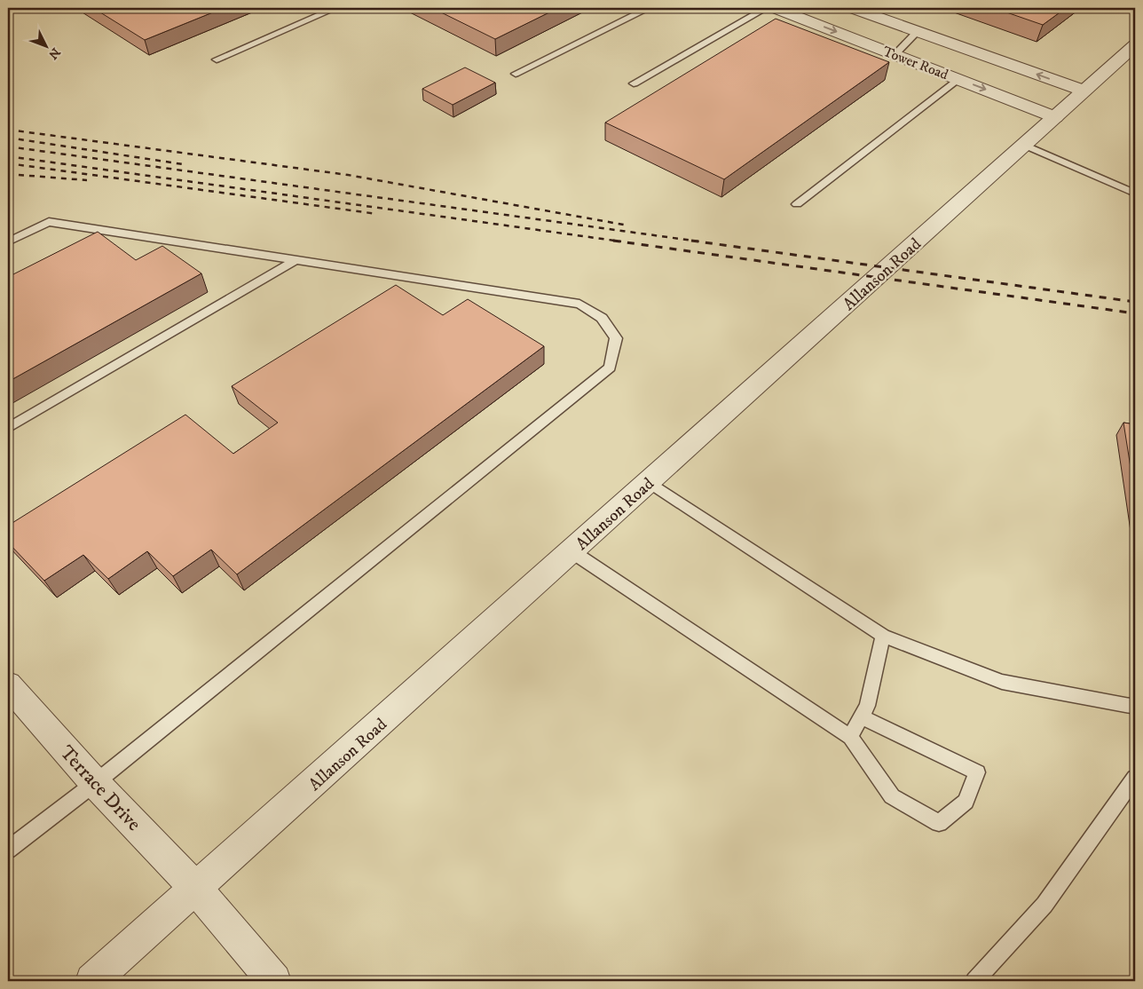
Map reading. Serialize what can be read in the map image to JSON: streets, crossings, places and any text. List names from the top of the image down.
{
  "streets": {
    "street": ["Tower Road", "Allanson Road", "Terrace Drive"]
  },
  "crossings": [
    ["Tower Road", "Allanson Road"],
    ["Allanson Road", "Terrace Drive"]
  ],
  "north": "bottom right"
}
